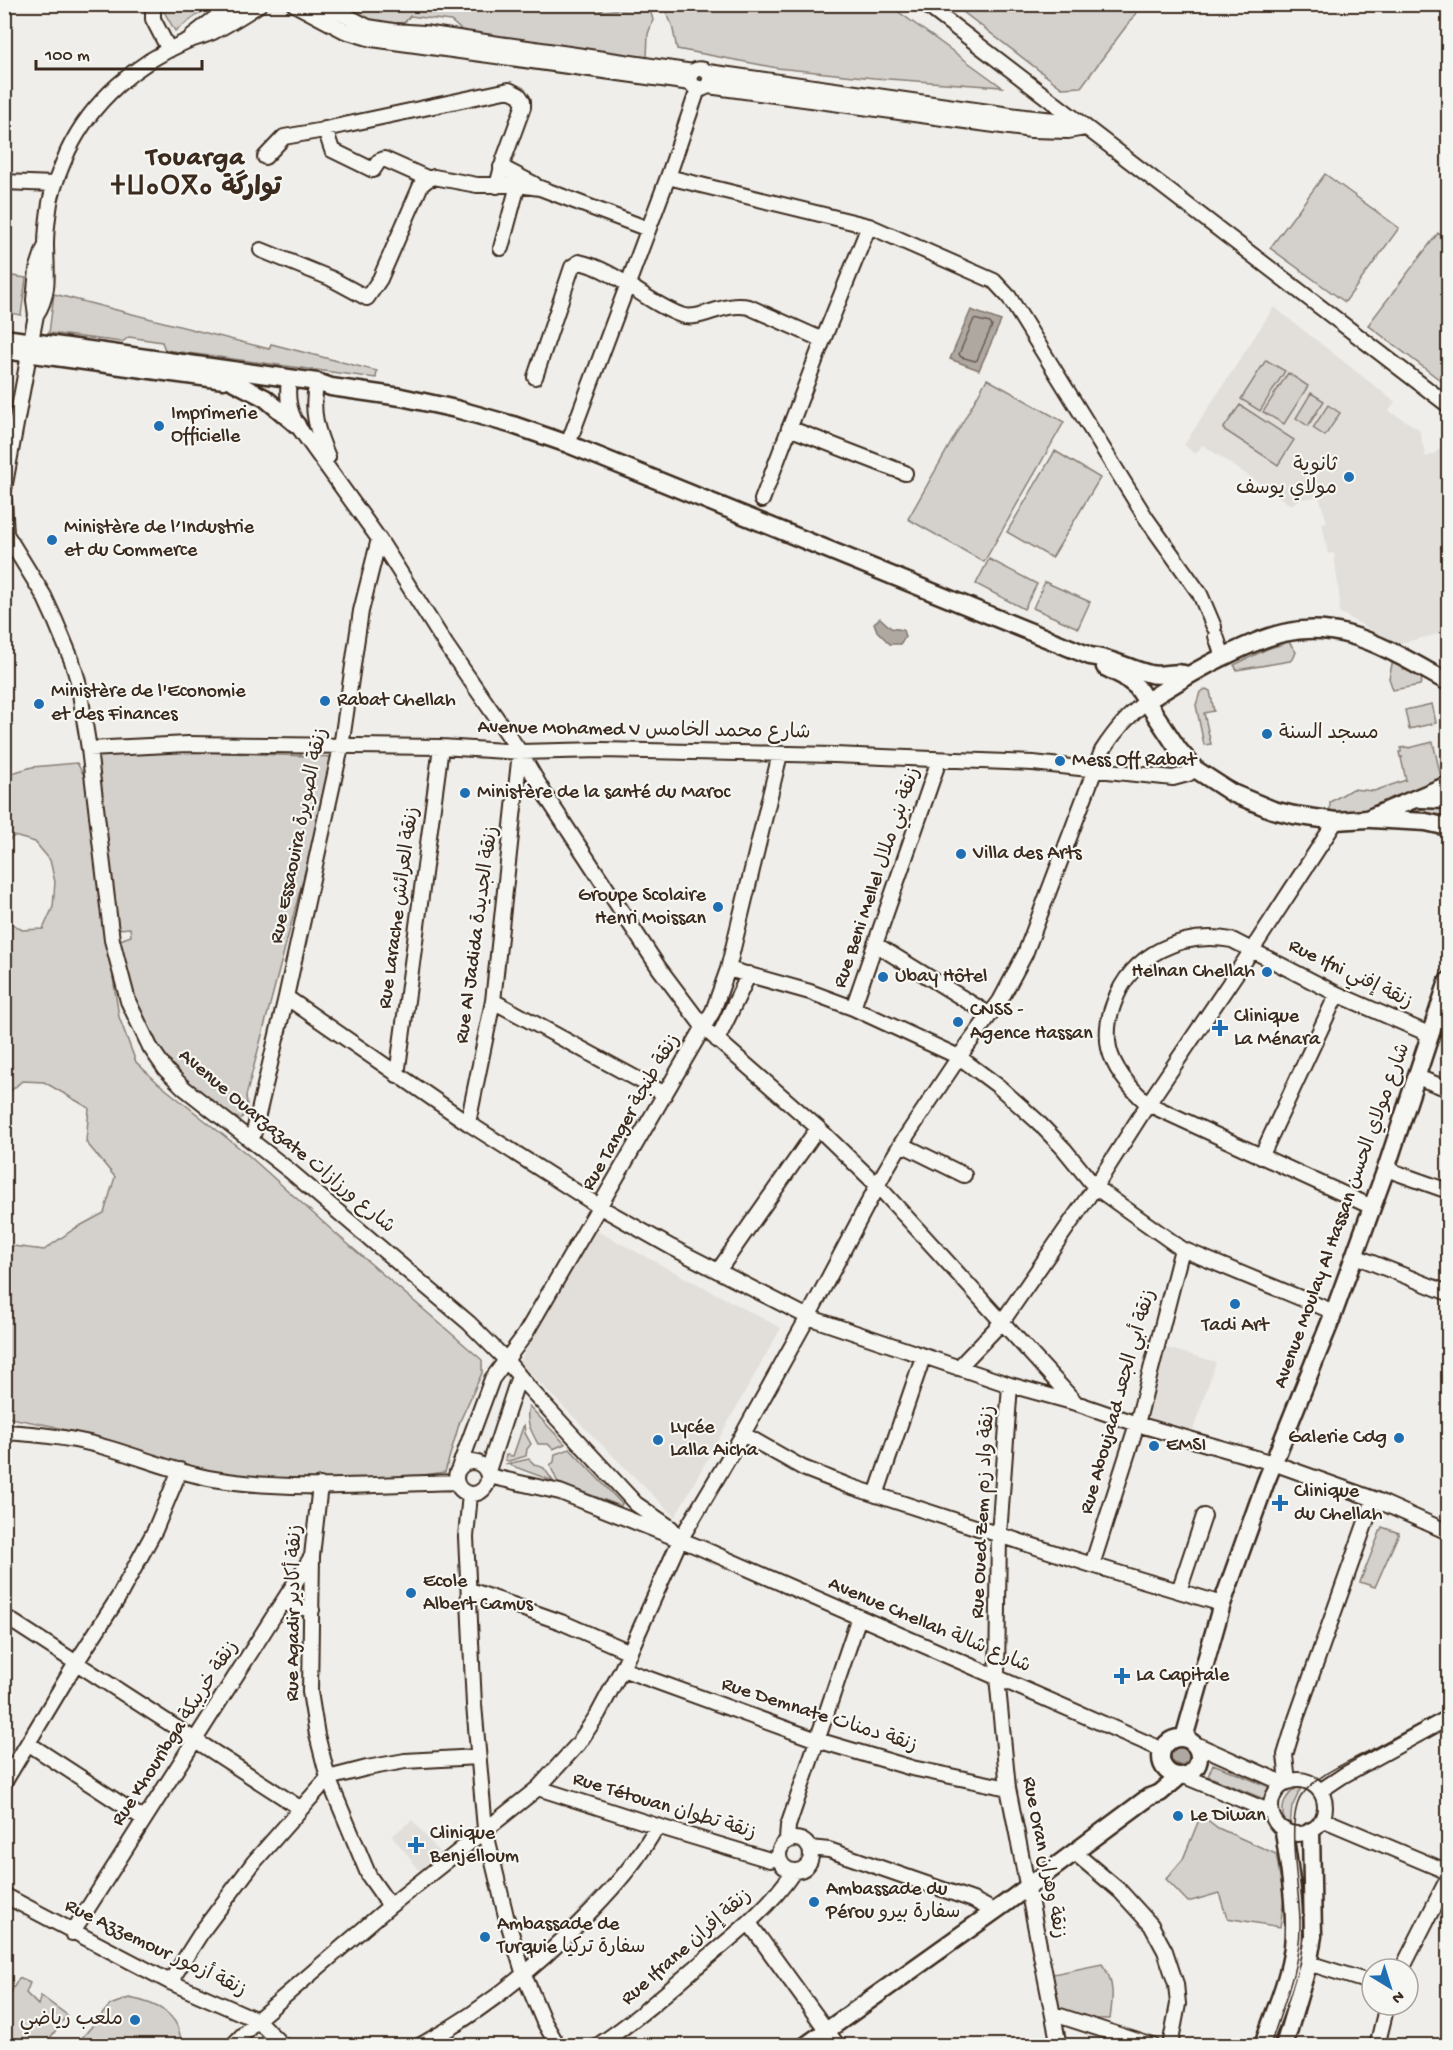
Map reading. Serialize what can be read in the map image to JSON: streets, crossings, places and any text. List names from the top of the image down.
{
  "streets": {
    "main road": ["Avenue Moulay Al Hassan شارع مولاي الحسن"],
    "street": [
      "Avenue Mohamed V شارع محمد الخامس",
      "Rue Essaouira زنقة الصويرة",
      "Rue Beni Mellel زنقة بني ملال",
      "Rue Larache زنقة العرائش",
      "Rue Al Jadida زنقة الجديدة",
      "Rue Ifni زنقة إفني",
      "Rue Tanger زنقة طنجة",
      "Avenue Ouarzazate شارع ورزازات",
      "Rue Aboujaad زنقة أبي الجعد",
      "Rue Oued Zem زنقة واد زم",
      "Rue Agadir زنقة أكادير",
      "Avenue Chellah شارع شالة",
      "Rue Demnate زنقة دمنات",
      "Rue Khouribga زنقة خريبكة",
      "Rue Tétouan زنقة تطوان",
      "Rue Oran زنقة وهران",
      "Rue Ifrane زنقة إفران",
      "Rue Azzemour زنقة أزمور"
    ]
  },
  "crossings": [
    ["Avenue Mohamed V شارع محمد الخامس", "Rue Essaouira زنقة الصويرة"],
    ["Avenue Mohamed V شارع محمد الخامس", "Rue Beni Mellel زنقة بني ملال"],
    ["Avenue Mohamed V شارع محمد الخامس", "Rue Larache زنقة العرائش"],
    ["Avenue Mohamed V شارع محمد الخامس", "Rue Al Jadida زنقة الجديدة"],
    ["Avenue Mohamed V شارع محمد الخامس", "Rue Tanger زنقة طنجة"],
    ["Avenue Mohamed V شارع محمد الخامس", "Avenue Ouarzazate شارع ورزازات"],
    ["Rue Essaouira زنقة الصويرة", "Avenue Ouarzazate شارع ورزازات"],
    ["Rue Ifni زنقة إفني", "Avenue Moulay Al Hassan شارع مولاي الحسن"],
    ["Rue Tanger زنقة طنجة", "Avenue Ouarzazate شارع ورزازات"],
    ["Rue Tanger زنقة طنجة", "Avenue Chellah شارع شالة"],
    ["Avenue Ouarzazate شارع ورزازات", "Avenue Chellah شارع شالة"],
    ["Avenue Moulay Al Hassan شارع مولاي الحسن", "Avenue Chellah شارع شالة"],
    ["Rue Oued Zem زنقة واد زم", "Avenue Chellah شارع شالة"],
    ["Rue Oued Zem زنقة واد زم", "Rue Oran زنقة وهران"],
    ["Rue Agadir زنقة أكادير", "Rue Khouribga زنقة خريبكة"],
    ["Avenue Chellah شارع شالة", "Rue Oran زنقة وهران"],
    ["Rue Demnate زنقة دمنات", "Rue Oran زنقة وهران"],
    ["Rue Khouribga زنقة خريبكة", "Rue Azzemour زنقة أزمور"],
    ["Rue Tétouan زنقة تطوان", "Rue Ifrane زنقة إفران"]
  ],
  "districts": ["Touarga ⵜⵡⴰⵔⴳⴰ توارگة"],
  "places": {
    "other": [
      "Imprimerie Officielle",
      "ثانوية مولاي يوسف",
      "Ministère de l’Industrie et du Commerce",
      "Rabat Chellah",
      "Ministère de l'Economie et des Finances",
      "مسجد السنة",
      "Mess Off Rabat",
      "Ministère de la santé du Maroc",
      "Villa des Arts",
      "Groupe Scolaire Henri Moissan",
      "Helnan Chellah",
      "Ubay Hôtel",
      "CNSS - Agence Hassan",
      "Tadi Art",
      "Galerie Cdg",
      "Lycée Lalla Aicha",
      "EMSI",
      "Ecole Albert Camus",
      "Le Diwan",
      "Ambassade du Pérou سفارة بيرو",
      "Ambassade de Turquie سفارة تركيا",
      "ملعب رياضي"
    ],
    "health": [
      "Clinique La Ménara",
      "Clinique du Chellah",
      "La Capitale",
      "Clinique Benjelloum"
    ]
  },
  "scale_bar": "100 m",
  "north": "bottom right"
}
